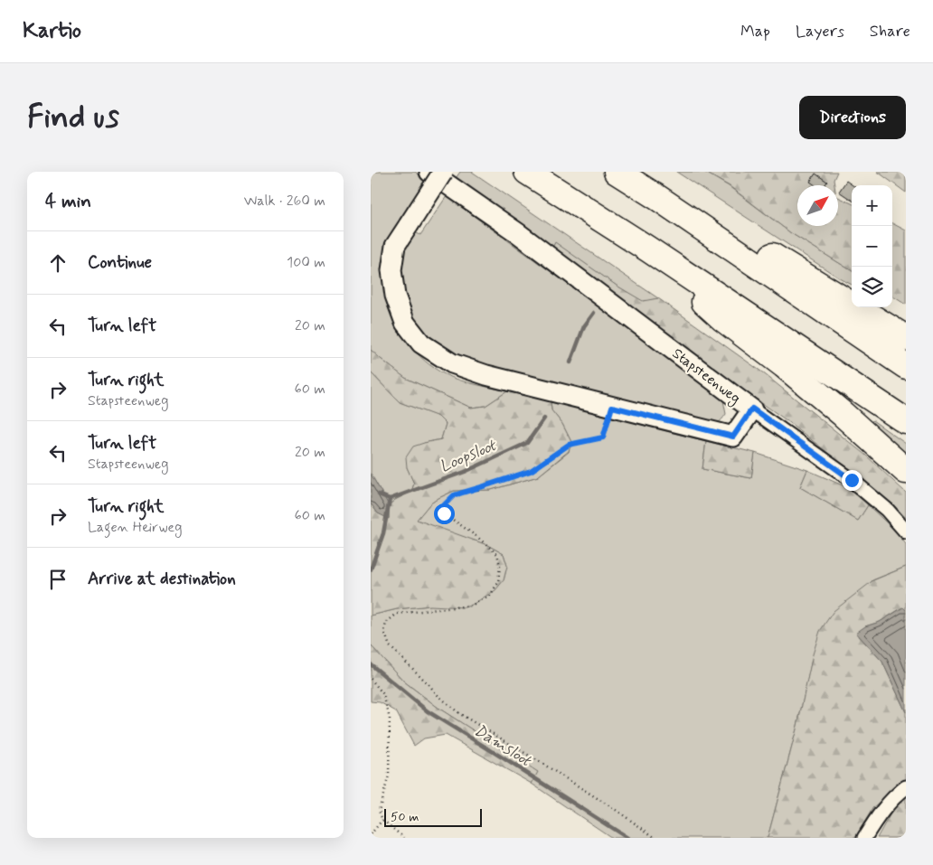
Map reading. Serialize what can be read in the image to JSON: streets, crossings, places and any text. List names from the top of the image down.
{
  "streets": {
    "street": ["Stapsteenweg"]
  },
  "water": ["Loopsloot", "Damsloot"],
  "scale_bar": "50 m",
  "north": "top right",
  "page": {
    "header": "Kartio",
    "nav": ["Map", "Layers", "Share"],
    "buttons": "Directions",
    "title": "Find us",
    "heading": ["4 min", "Walk · 260 m"],
    "map_buttons": ["+", "−"],
    "list": [
      ["Continue", "100 m"],
      ["Turn left", "20 m"],
      ["Turn right", "Stapsteenweg", "60 m"],
      ["Turn left", "Stapsteenweg", "20 m"],
      ["Turn right", "Lagen Heirweg", "60 m"],
      "Arrive at destination"
    ],
    "scale": "50 m"
  }
}
